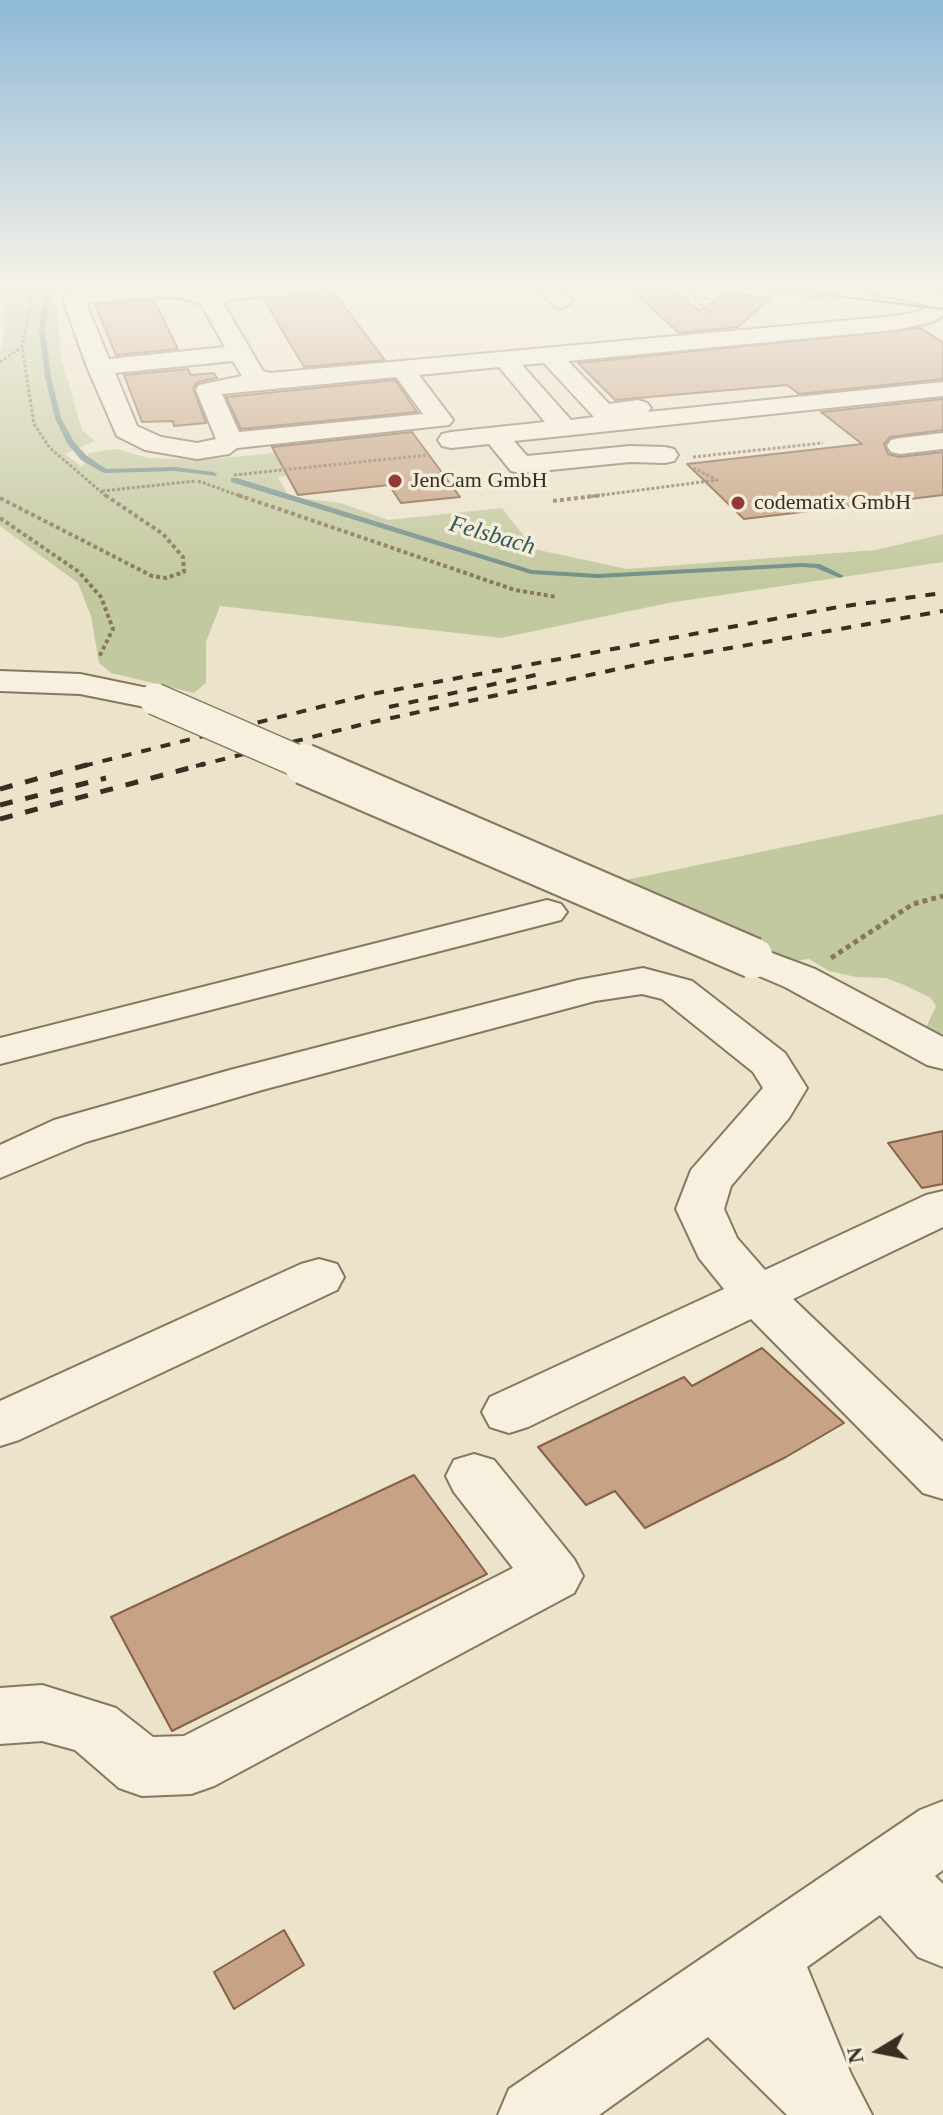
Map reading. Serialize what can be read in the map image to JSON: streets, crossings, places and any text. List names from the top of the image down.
{
  "water": ["Felsbach"],
  "places": ["JenCam GmbH", "codematix GmbH"],
  "north": "left"
}
